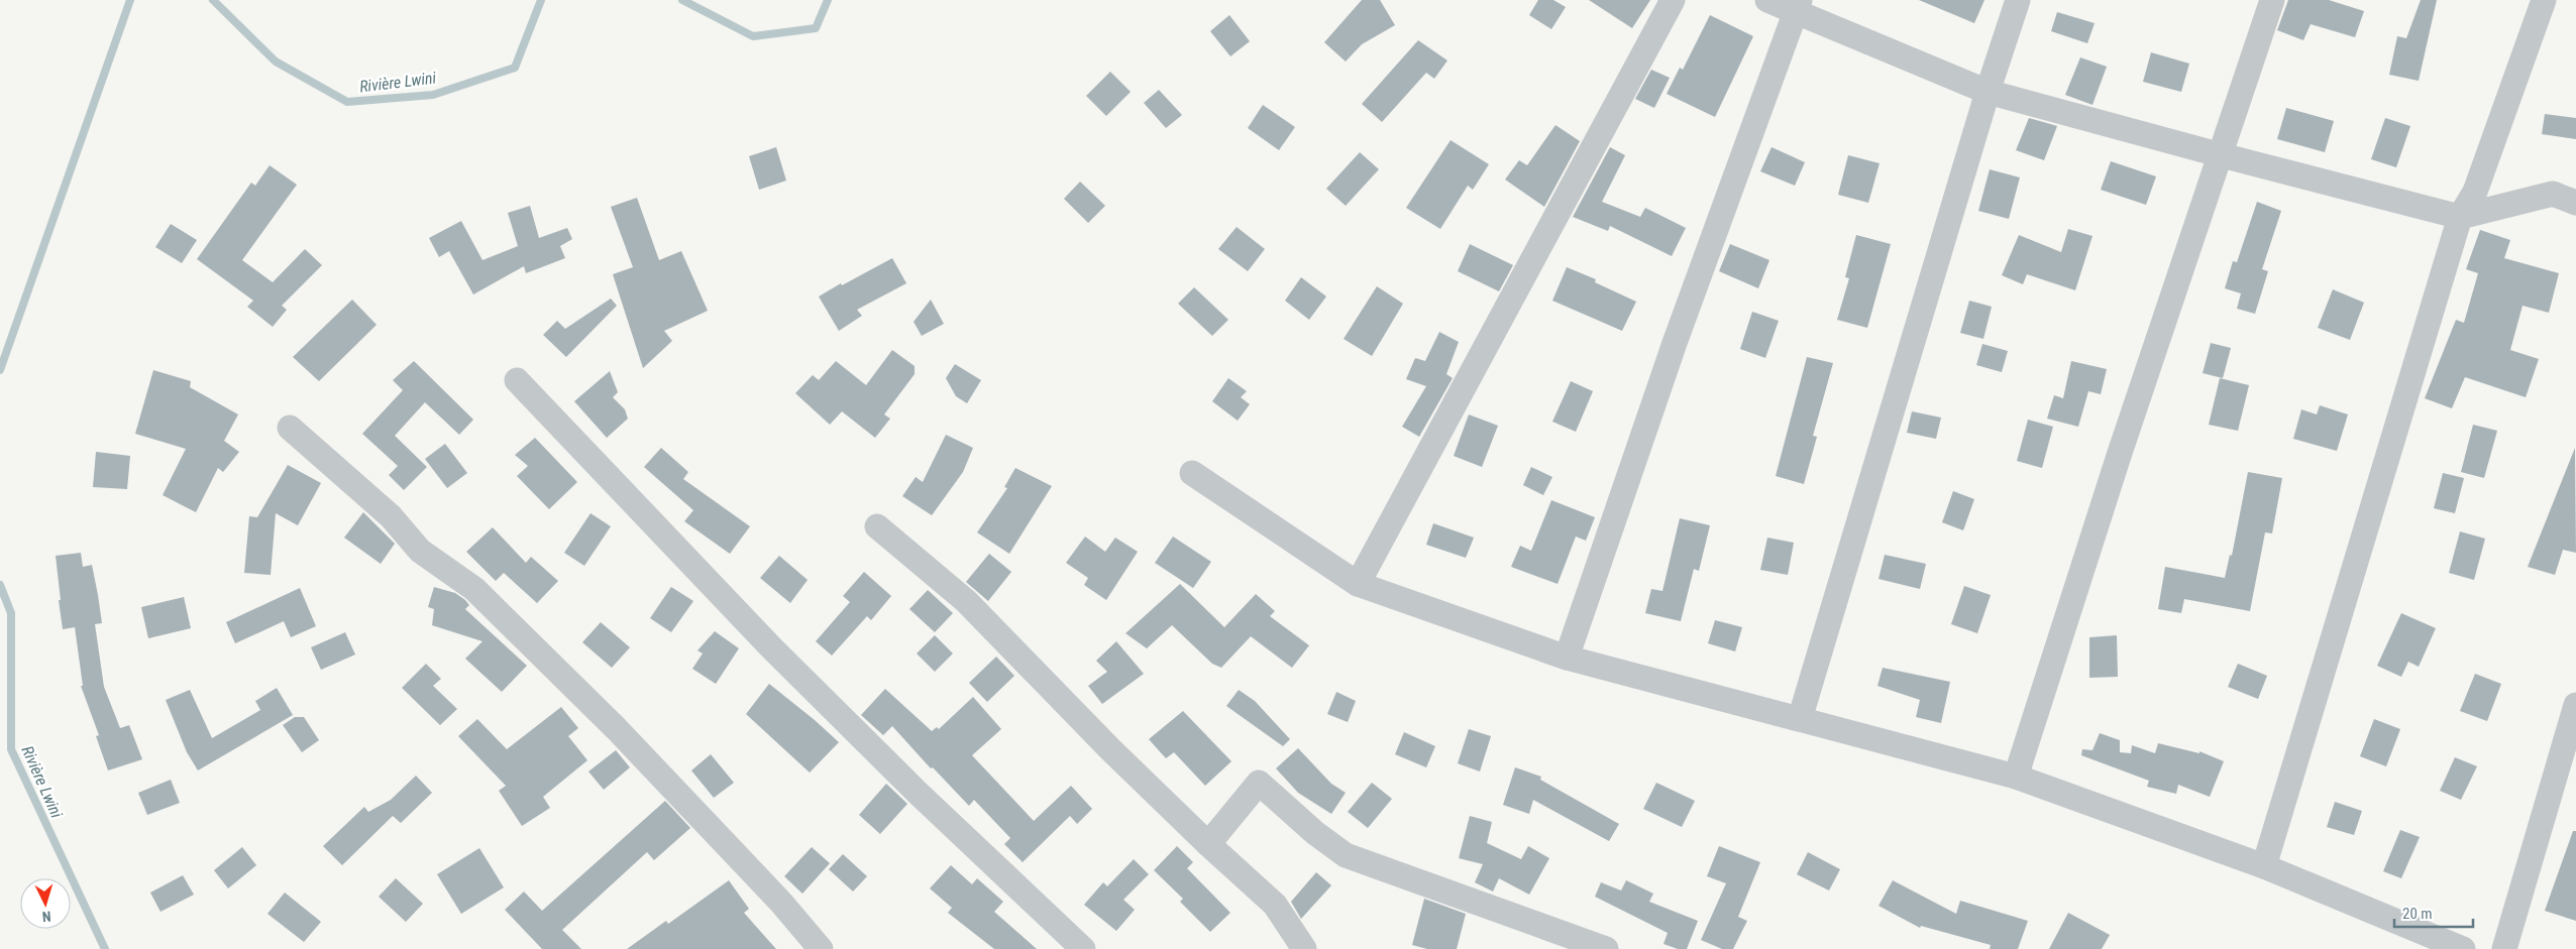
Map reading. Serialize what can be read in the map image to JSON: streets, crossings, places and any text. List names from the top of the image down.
{
  "water": ["Rivière Lwini"],
  "scale_bar": "20 m",
  "north": "bottom"
}
